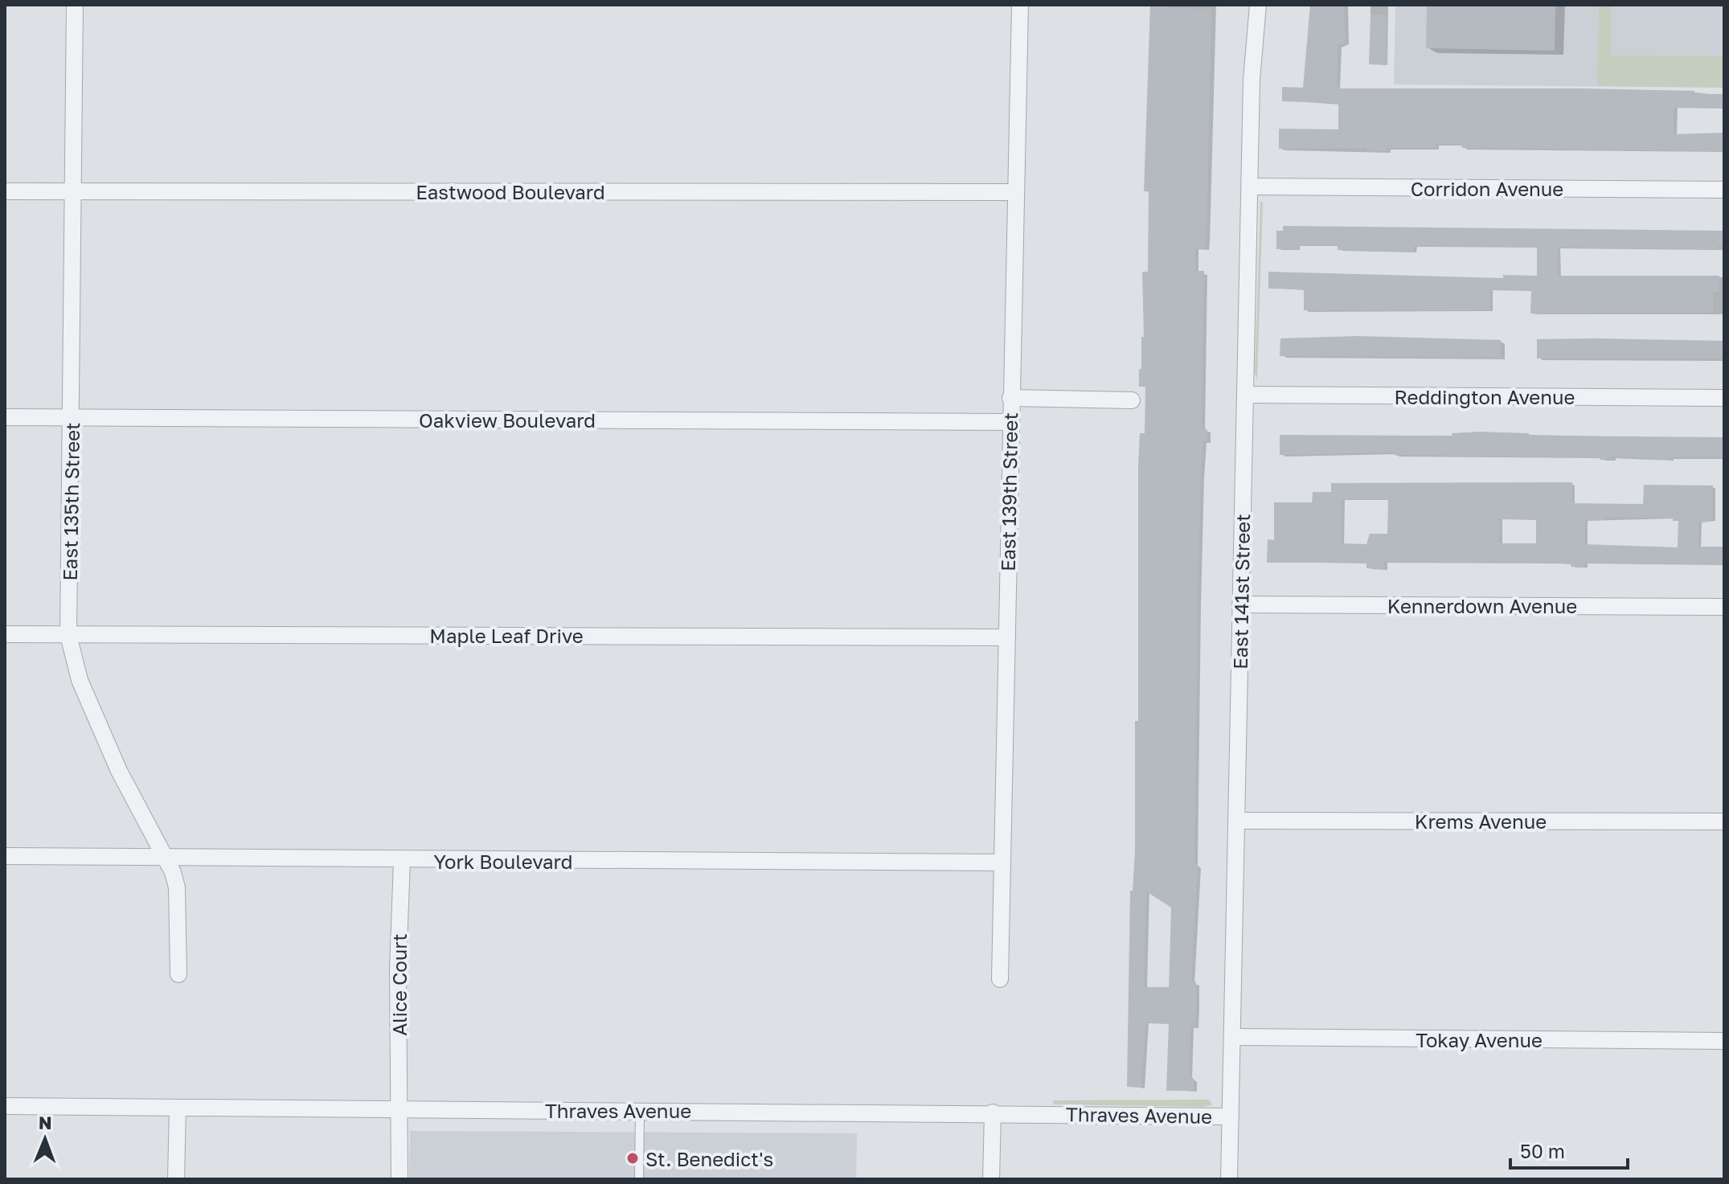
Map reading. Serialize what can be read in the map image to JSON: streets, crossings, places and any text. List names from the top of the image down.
{
  "streets": {
    "street": [
      "Corridon Avenue",
      "Eastwood Boulevard",
      "Reddington Avenue",
      "Oakview Boulevard",
      "East 139th Street",
      "East 135th Street",
      "East 141st Street",
      "Kennerdown Avenue",
      "Maple Leaf Drive",
      "Krems Avenue",
      "York Boulevard",
      "Alice Court",
      "Tokay Avenue",
      "Thraves Avenue"
    ]
  },
  "crossings": [
    ["Corridon Avenue", "East 141st Street"],
    ["Eastwood Boulevard", "East 139th Street"],
    ["Eastwood Boulevard", "East 135th Street"],
    ["Reddington Avenue", "East 141st Street"],
    ["Oakview Boulevard", "East 139th Street"],
    ["Oakview Boulevard", "East 135th Street"],
    ["East 139th Street", "Maple Leaf Drive"],
    ["East 139th Street", "York Boulevard"],
    ["East 135th Street", "Maple Leaf Drive"],
    ["East 135th Street", "York Boulevard"],
    ["East 141st Street", "Kennerdown Avenue"],
    ["East 141st Street", "Krems Avenue"],
    ["East 141st Street", "Tokay Avenue"],
    ["East 141st Street", "Thraves Avenue"],
    ["York Boulevard", "Alice Court"],
    ["Alice Court", "Thraves Avenue"]
  ],
  "places": ["St. Benedict's"],
  "scale_bar": "50 m",
  "north": "top"
}
